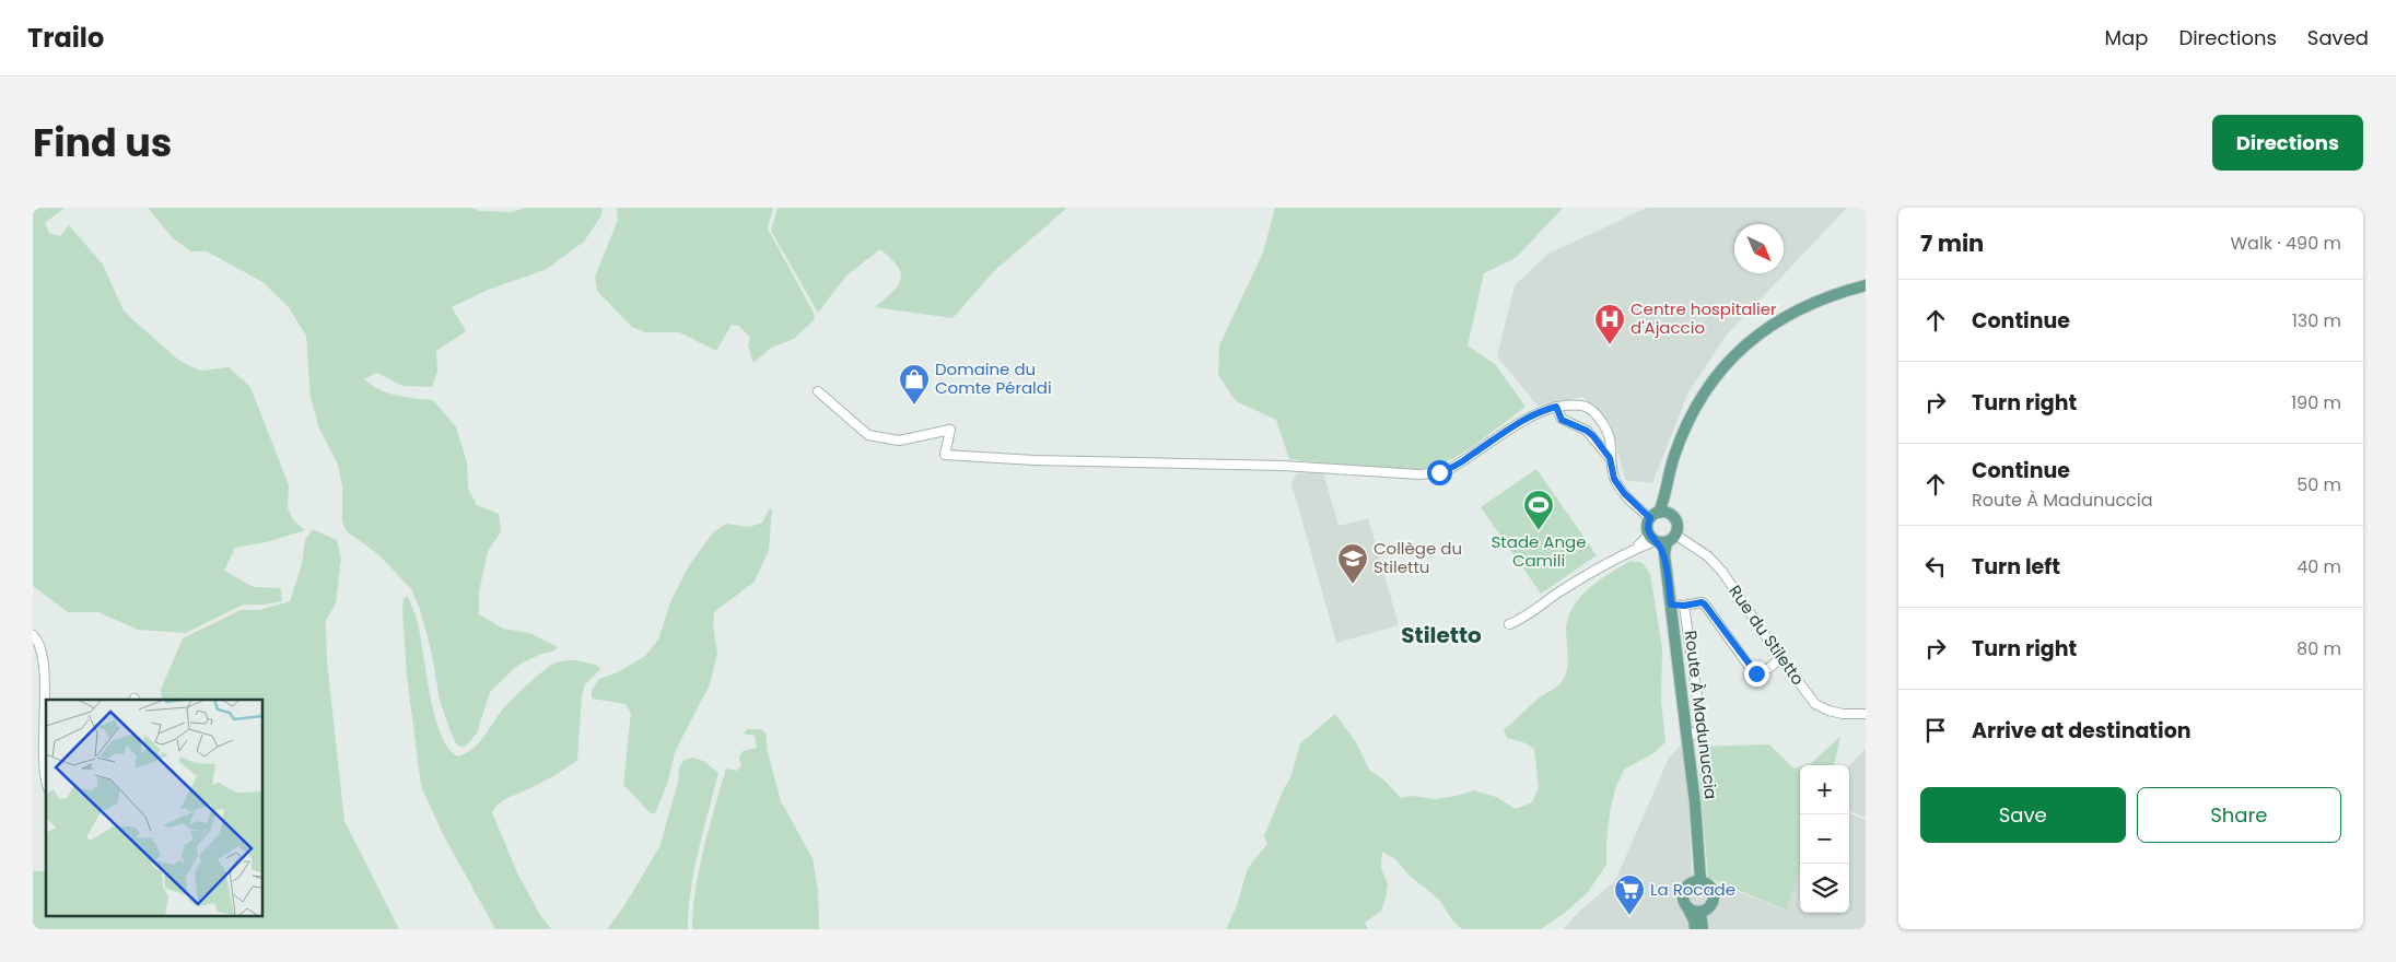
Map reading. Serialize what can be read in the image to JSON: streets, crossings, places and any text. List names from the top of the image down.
{
  "streets": {
    "main road": ["Route À Madunuccia"],
    "street": ["Rue du Stiletto"]
  },
  "districts": ["Stiletto"],
  "places": {
    "hospital": ["Centre hospitalier d'Ajaccio"],
    "shop": ["Domaine du Comte Péraldi"],
    "sports": ["Stade Ange Camili"],
    "school or university": ["Collège du Stilettu"],
    "supermarket": ["La Rocade"]
  },
  "north": "bottom right",
  "page": {
    "header": "Trailo",
    "nav": ["Map", "Directions", "Saved"],
    "title": "Find us",
    "buttons": [
      "Directions",
      ["Save", "Share"]
    ],
    "heading": ["7 min", "Walk · 490 m"],
    "list": [
      ["Continue", "130 m"],
      ["Turn right", "190 m"],
      ["Continue", "Route À Madunuccia", "50 m"],
      ["Turn left", "40 m"],
      ["Turn right", "80 m"],
      "Arrive at destination"
    ],
    "map_buttons": ["+", "−"]
  }
}
